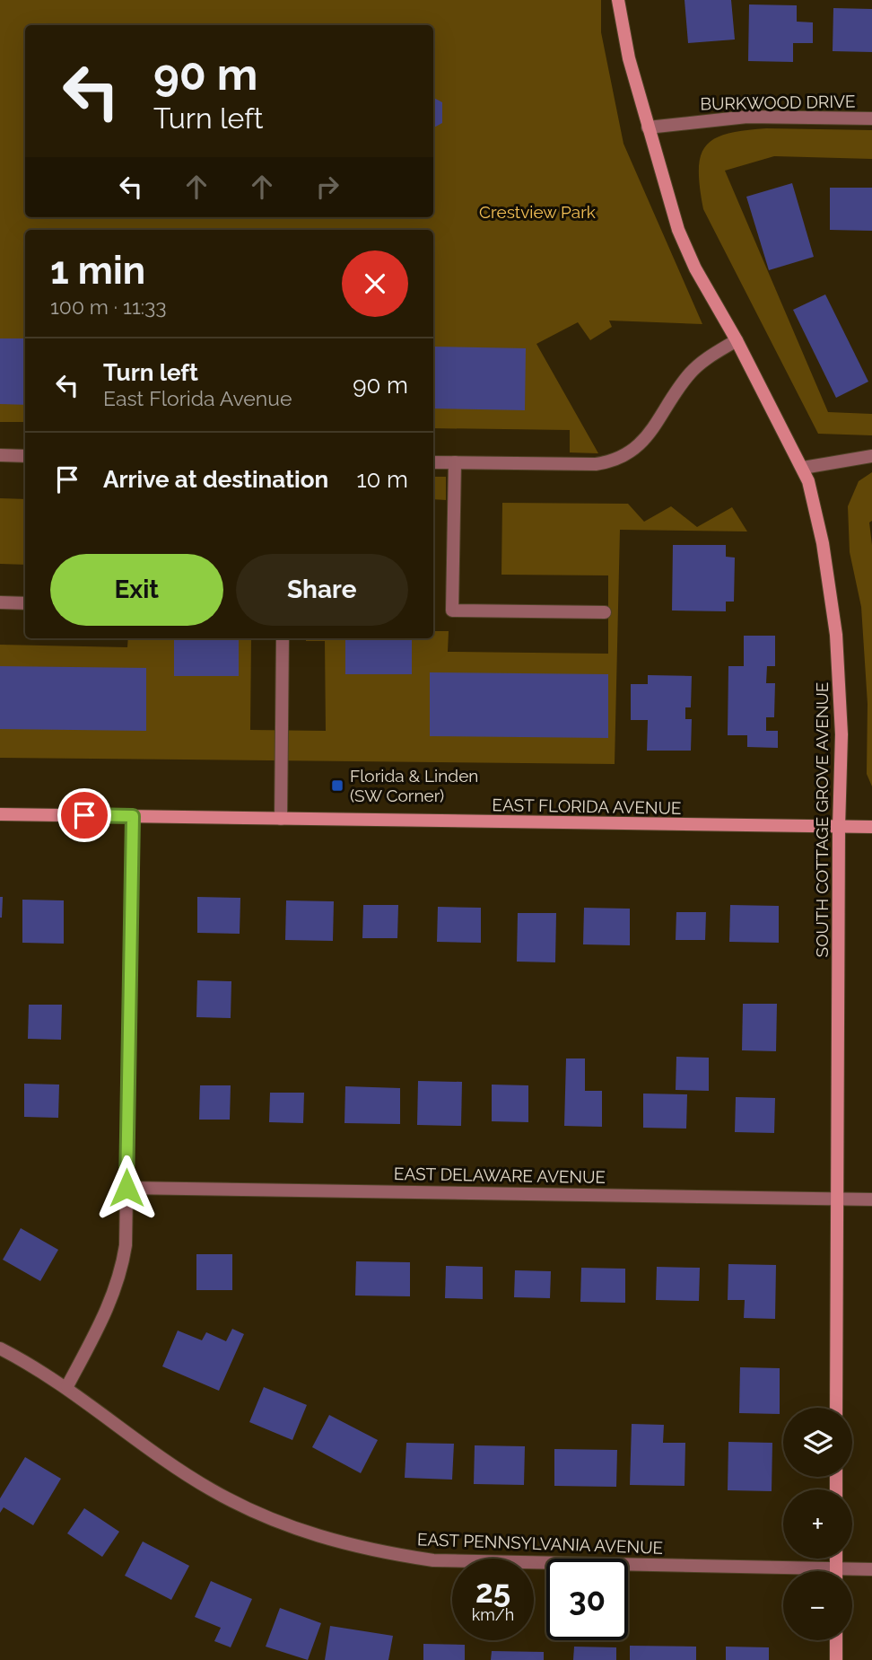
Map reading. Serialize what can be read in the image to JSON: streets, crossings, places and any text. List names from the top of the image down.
{
  "streets": {
    "street": [
      "BURKWOOD DRIVE",
      "EAST FLORIDA AVENUE",
      "SOUTH COTTAGE GROVE AVENUE",
      "EAST DELAWARE AVENUE",
      "EAST PENNSYLVANIA AVENUE"
    ]
  },
  "crossings": [
    ["BURKWOOD DRIVE", "SOUTH COTTAGE GROVE AVENUE"],
    ["EAST FLORIDA AVENUE", "SOUTH COTTAGE GROVE AVENUE"],
    ["SOUTH COTTAGE GROVE AVENUE", "EAST DELAWARE AVENUE"]
  ],
  "parks": ["Crestview Park"],
  "places": {
    "transit": ["Florida & Linden (SW Corner)"]
  },
  "page": {
    "turn": ["90 m", "Turn left"],
    "heading": ["1 min", "100 m · 11:33"],
    "list": [
      {
        "name": "Turn left",
        "note": "East Florida Avenue",
        "value": "90 m"
      },
      {
        "name": "Arrive at destination",
        "value": "10 m"
      }
    ],
    "buttons": ["Exit", "Share"],
    "map_buttons": ["+", "−"],
    "speed": "25 km/h",
    "limit": "30"
  }
}
